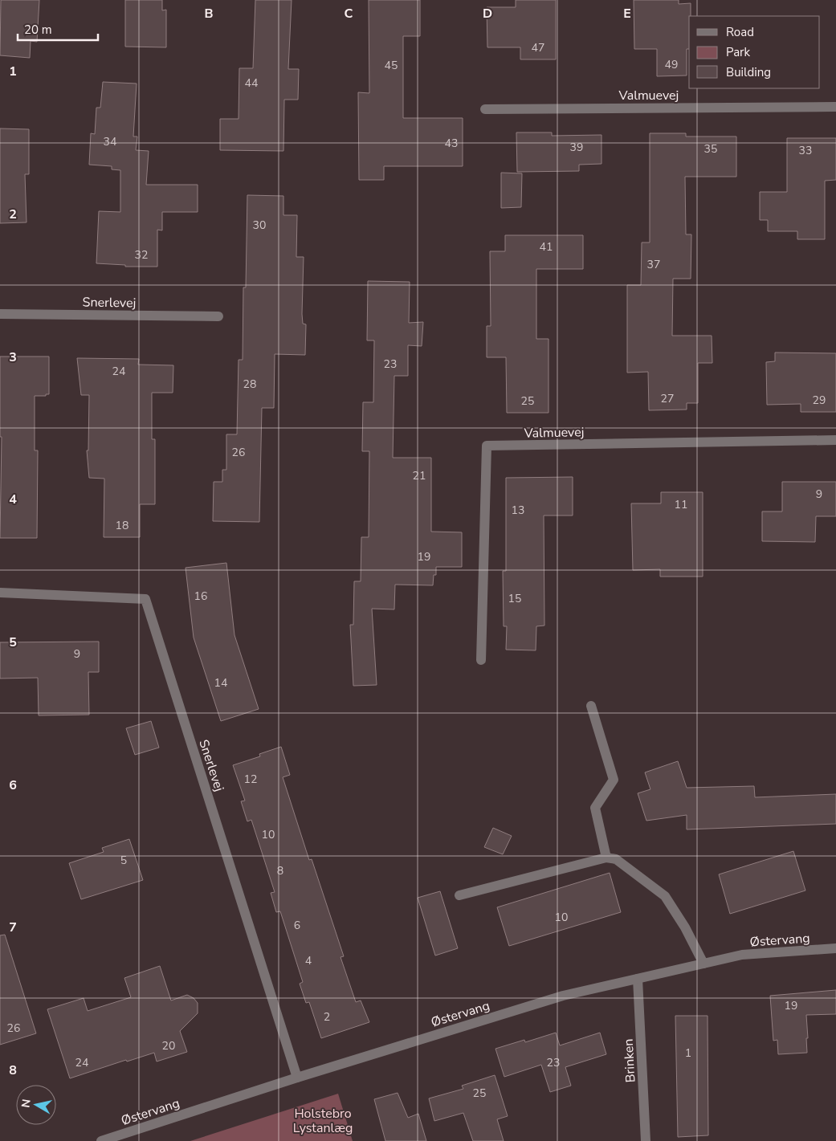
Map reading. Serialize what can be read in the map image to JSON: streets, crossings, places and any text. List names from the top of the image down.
{
  "streets": {
    "street": [
      "Valmuevej",
      "Snerlevej",
      "Østervang",
      "Brinken"
    ]
  },
  "crossings": [
    ["Snerlevej", "Østervang"],
    ["Østervang", "Brinken"]
  ],
  "parks": ["Holstebro Lystanlæg"],
  "house_numbers": [
    "47",
    "49",
    "45",
    "44",
    "34",
    "43",
    "39",
    "35",
    "33",
    "30",
    "41",
    "32",
    "37",
    "23",
    "24",
    "28",
    "27",
    "29",
    "25",
    "26",
    "21",
    "9",
    "11",
    "13",
    "18",
    "19",
    "16",
    "15",
    "9",
    "14",
    "12",
    "10",
    "5",
    "8",
    "10",
    "6",
    "4",
    "19",
    "2",
    "26",
    "20",
    "1",
    "24",
    "23",
    "25"
  ],
  "legend": ["Road", "Park", "Building"],
  "scale_bar": "20 m",
  "north": "left",
  "grid": {
    "columns": [
      "B",
      "C",
      "D",
      "E"
    ],
    "rows": [
      "1",
      "2",
      "3",
      "4",
      "5",
      "6",
      "7",
      "8"
    ]
  }
}
